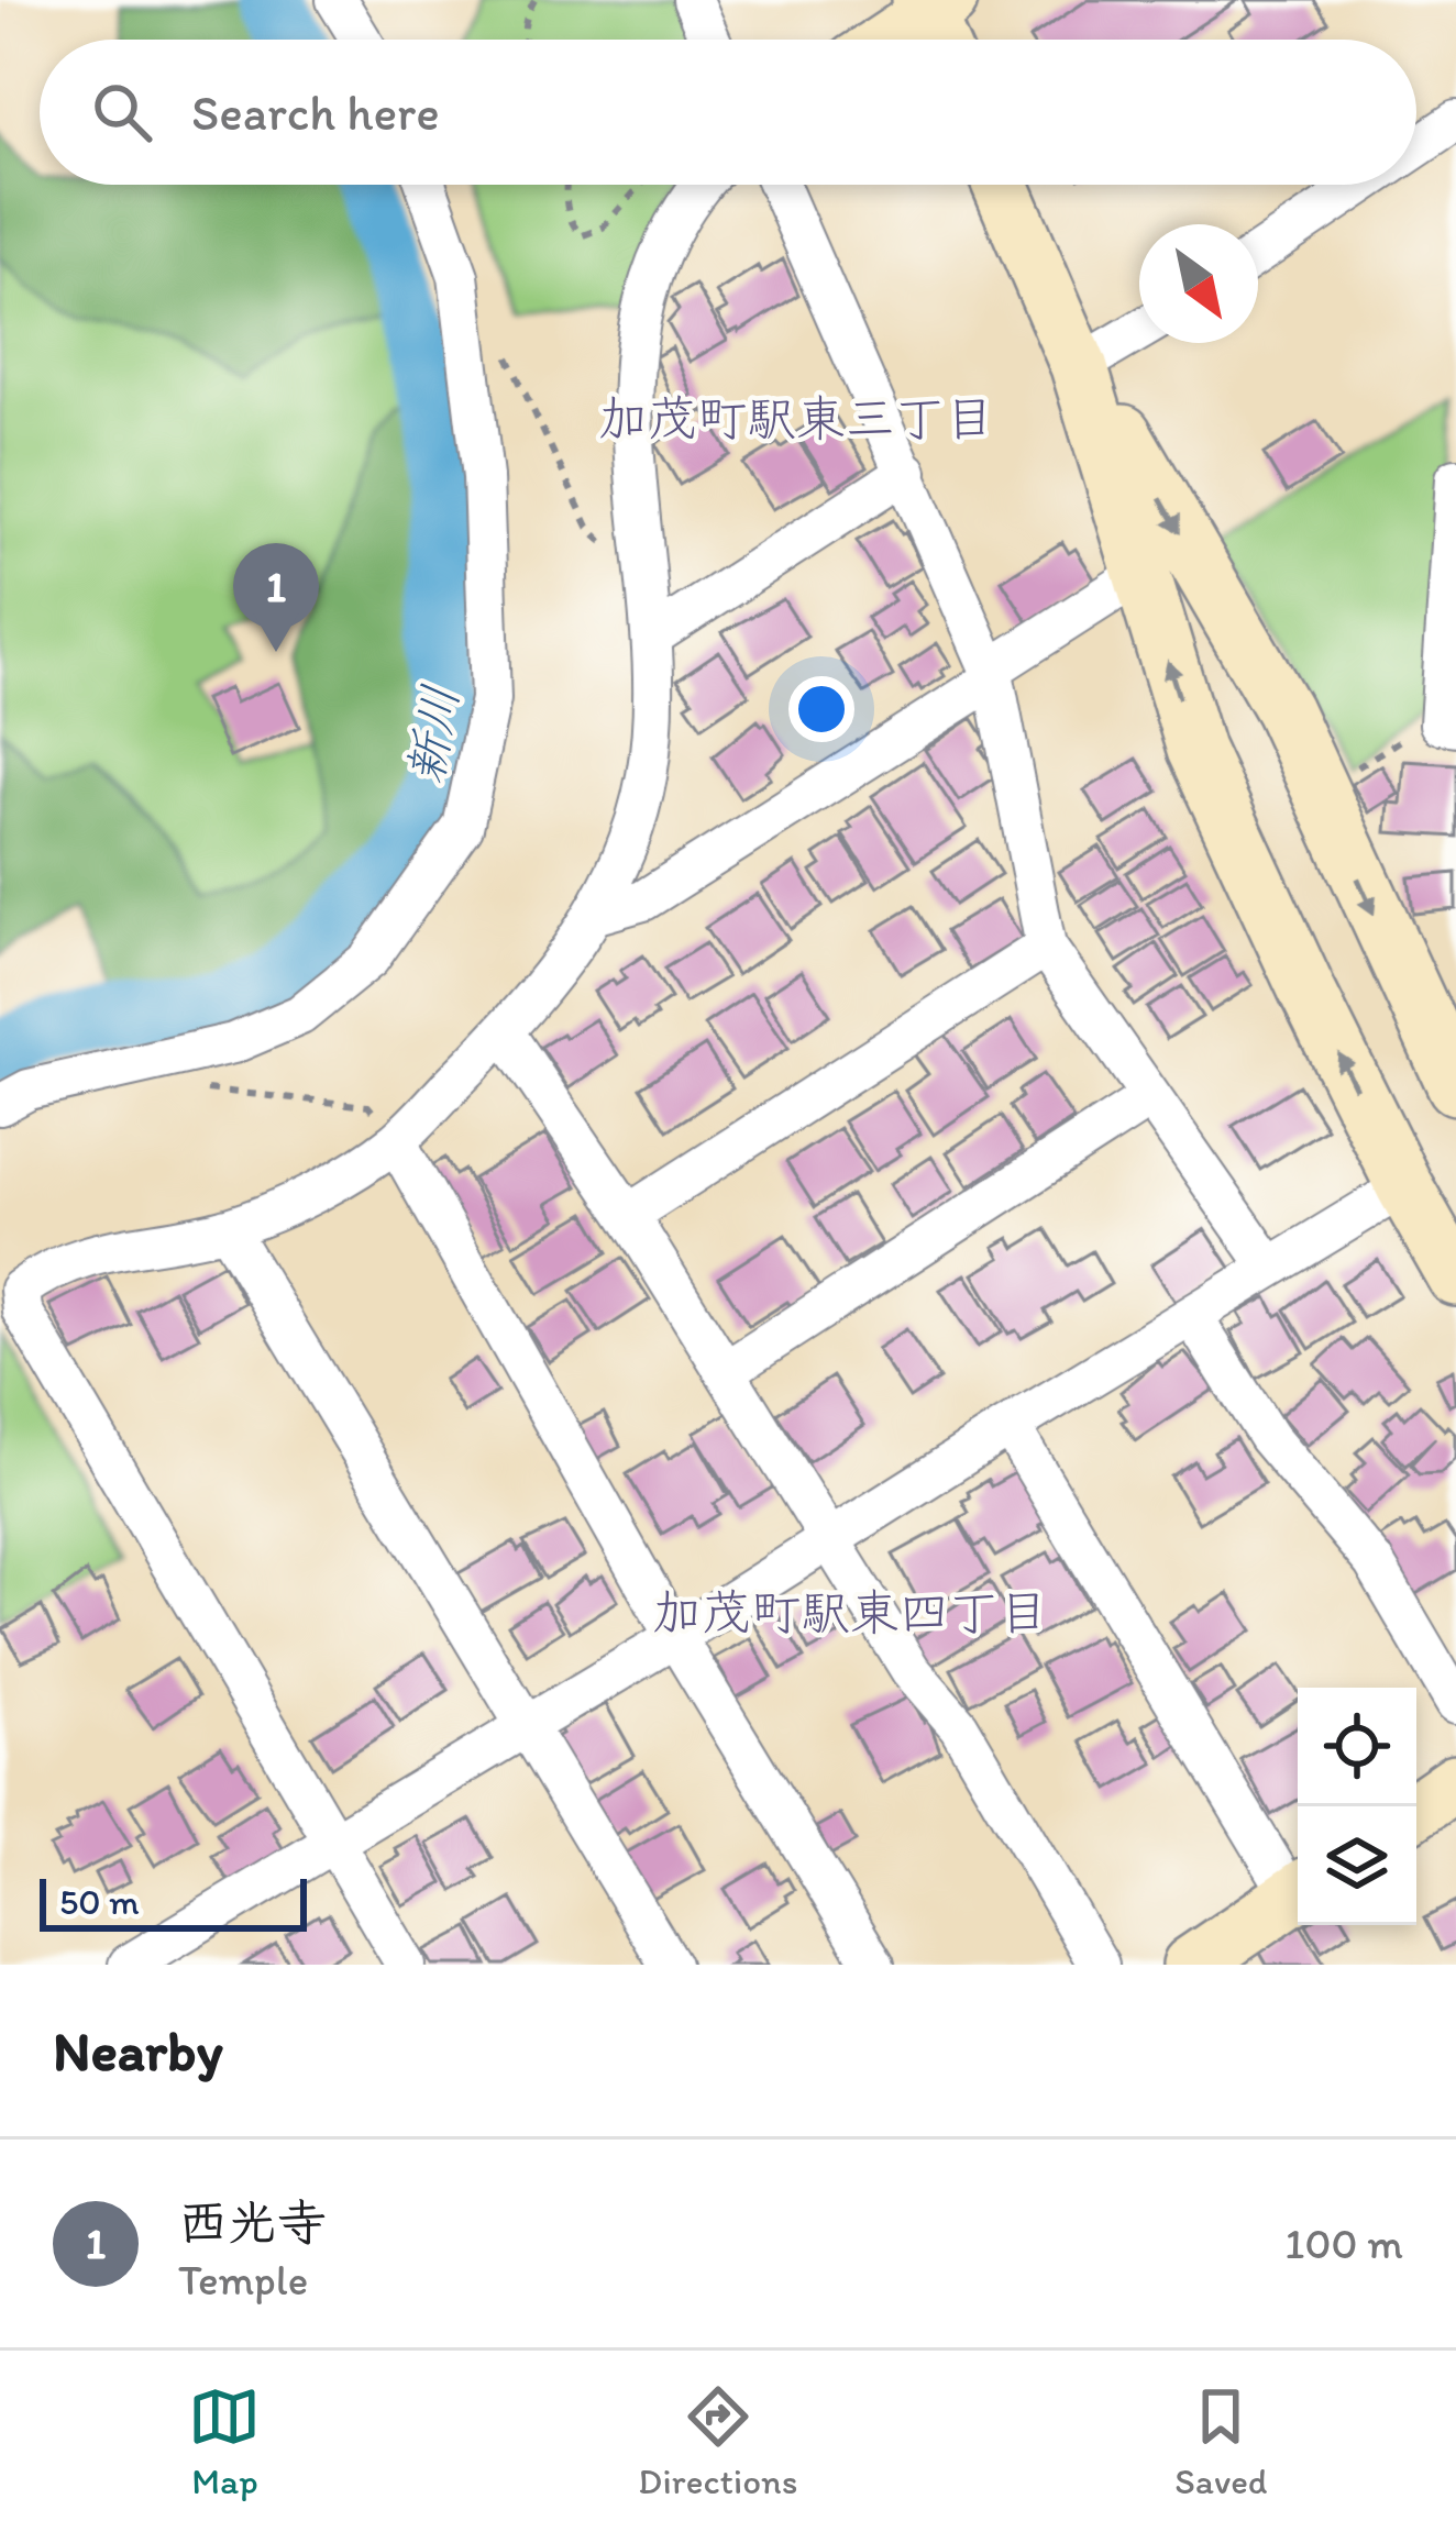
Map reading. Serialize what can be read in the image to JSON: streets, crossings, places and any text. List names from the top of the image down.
{
  "districts": ["加茂町駅東三丁目", "加茂町駅東四丁目"],
  "water": ["新川"],
  "scale_bar": "50 m",
  "north": "bottom right",
  "page": {
    "search": "Search here",
    "pins": "1",
    "scale": "50 m",
    "heading": "Nearby",
    "list": [
      {
        "mark": "1",
        "name": "西光寺",
        "note": "Temple",
        "value": "100 m"
      }
    ],
    "nav": ["Map", "Directions", "Saved"]
  }
}
